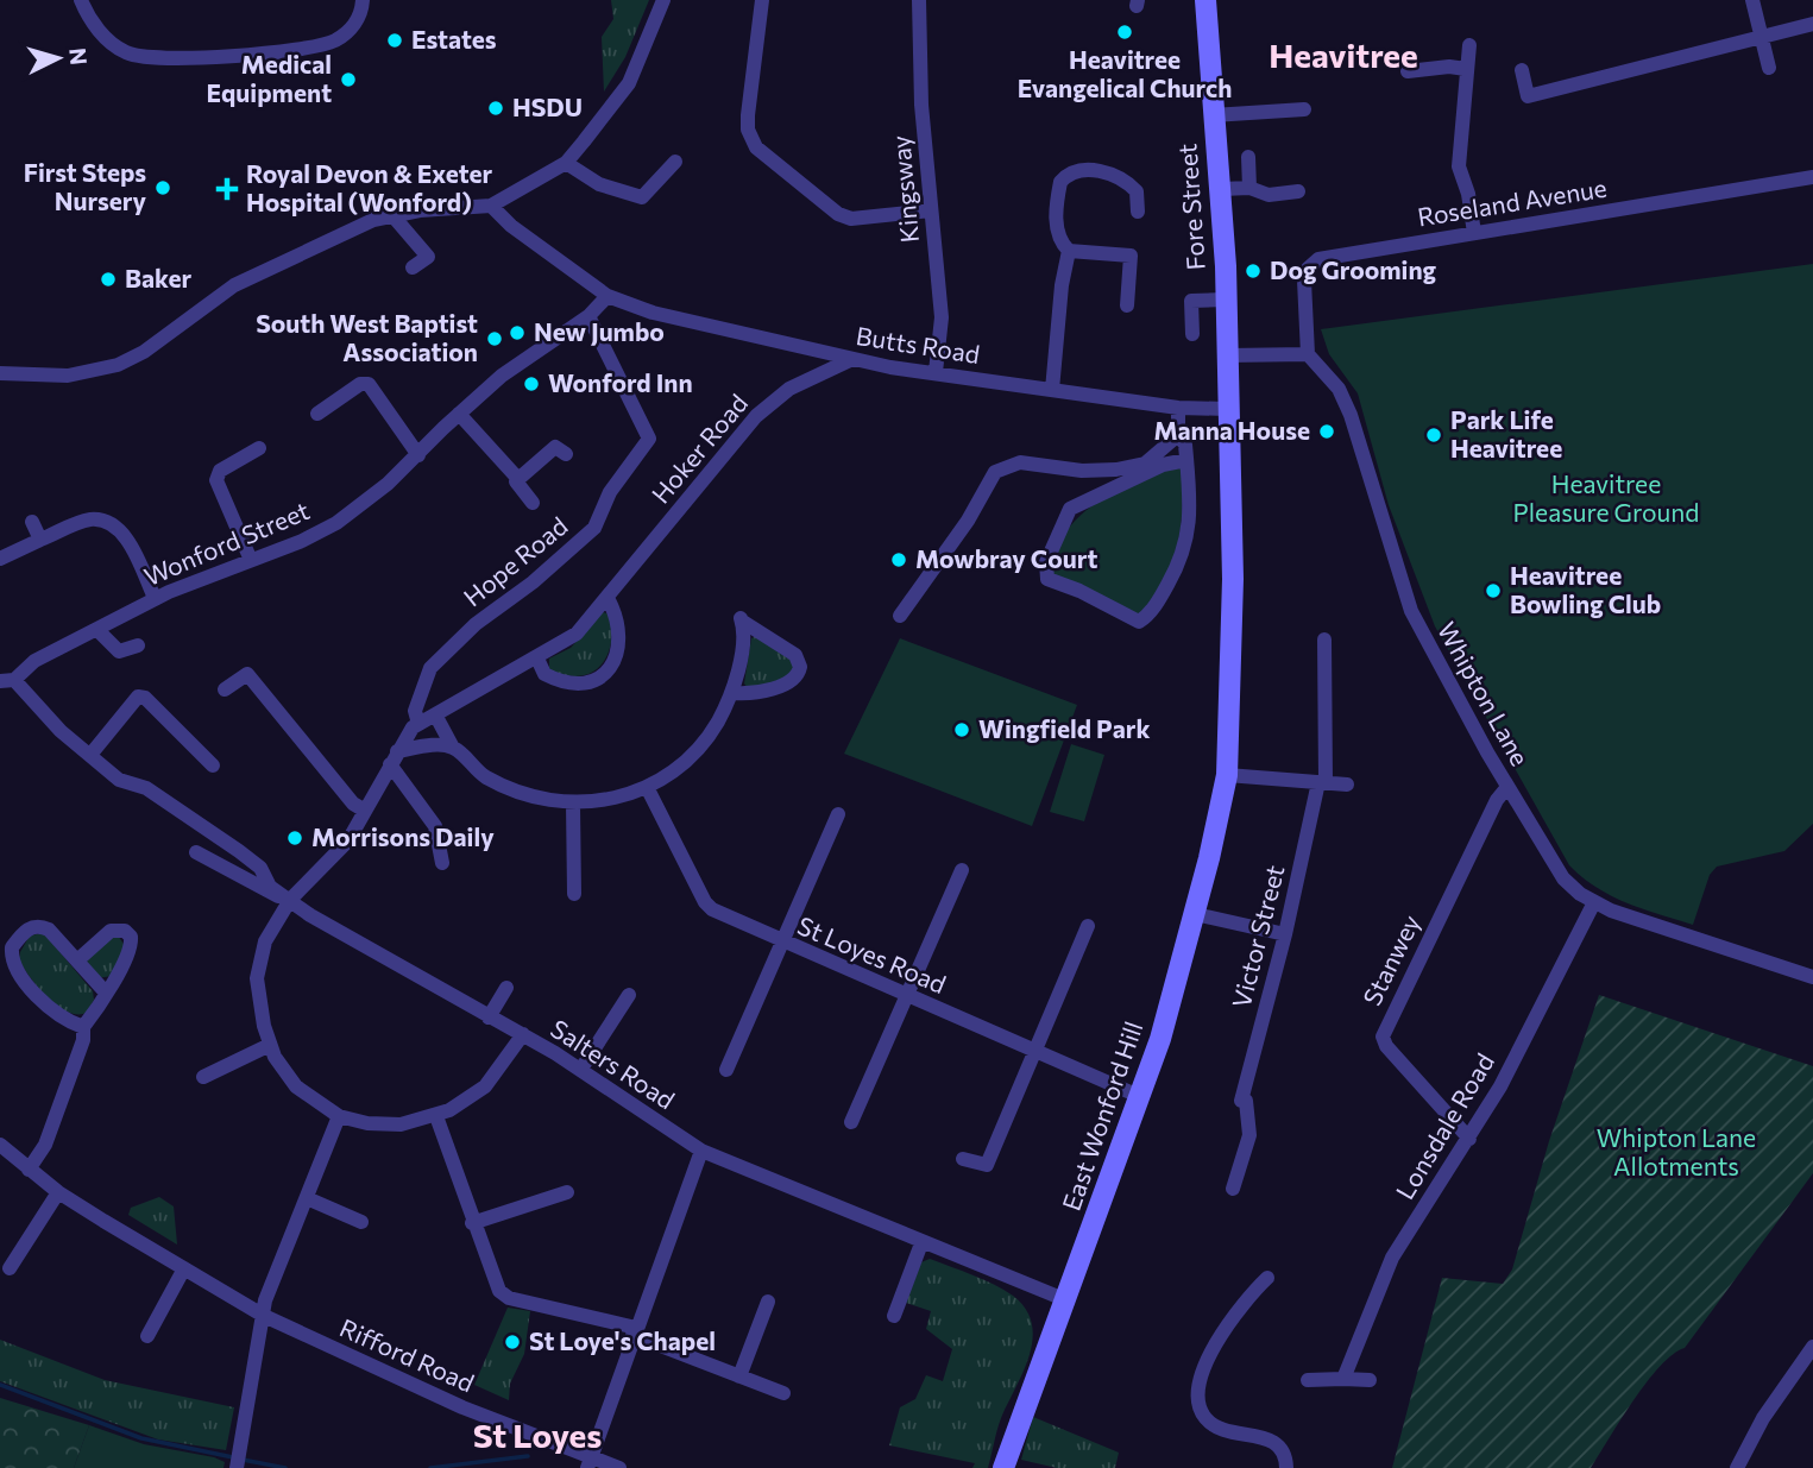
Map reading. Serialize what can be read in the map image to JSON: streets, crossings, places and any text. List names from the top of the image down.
{
  "streets": {
    "main road": ["Fore Street", "East Wonford Hill"],
    "street": [
      "Kingsway",
      "Roseland Avenue",
      "Butts Road",
      "Hoker Road",
      "Wonford Street",
      "Hope Road",
      "Whipton Lane",
      "Victor Street",
      "St Loyes Road",
      "Stanwey",
      "Salters Road",
      "Lonsdale Road",
      "Rifford Road"
    ]
  },
  "crossings": [
    ["Kingsway", "Butts Road"],
    ["Roseland Avenue", "Whipton Lane"],
    ["Fore Street", "Butts Road"],
    ["Fore Street", "East Wonford Hill"],
    ["Butts Road", "Hoker Road"],
    ["Butts Road", "Wonford Street"],
    ["Hoker Road", "Hope Road"],
    ["Hoker Road", "Salters Road"],
    ["Wonford Street", "Hope Road"],
    ["Wonford Street", "Salters Road"],
    ["Whipton Lane", "Stanwey"],
    ["Whipton Lane", "Lonsdale Road"],
    ["St Loyes Road", "East Wonford Hill"],
    ["Stanwey", "Lonsdale Road"],
    ["Salters Road", "East Wonford Hill"]
  ],
  "districts": ["Heavitree", "St Loyes"],
  "parks": ["Heavitree Pleasure Ground", "Whipton Lane Allotments"],
  "places": {
    "other": [
      "Heavitree Evangelical Church",
      "Estates",
      "Medical Equipment",
      "HSDU",
      "First Steps Nursery",
      "Dog Grooming",
      "Baker",
      "New Jumbo",
      "South West Baptist Association",
      "Wonford Inn",
      "Manna House",
      "Park Life Heavitree",
      "Mowbray Court",
      "Heavitree Bowling Club",
      "Wingfield Park",
      "Morrisons Daily",
      "St Loye's Chapel"
    ],
    "health": ["Royal Devon & Exeter Hospital (Wonford)"]
  },
  "north": "right"
}
